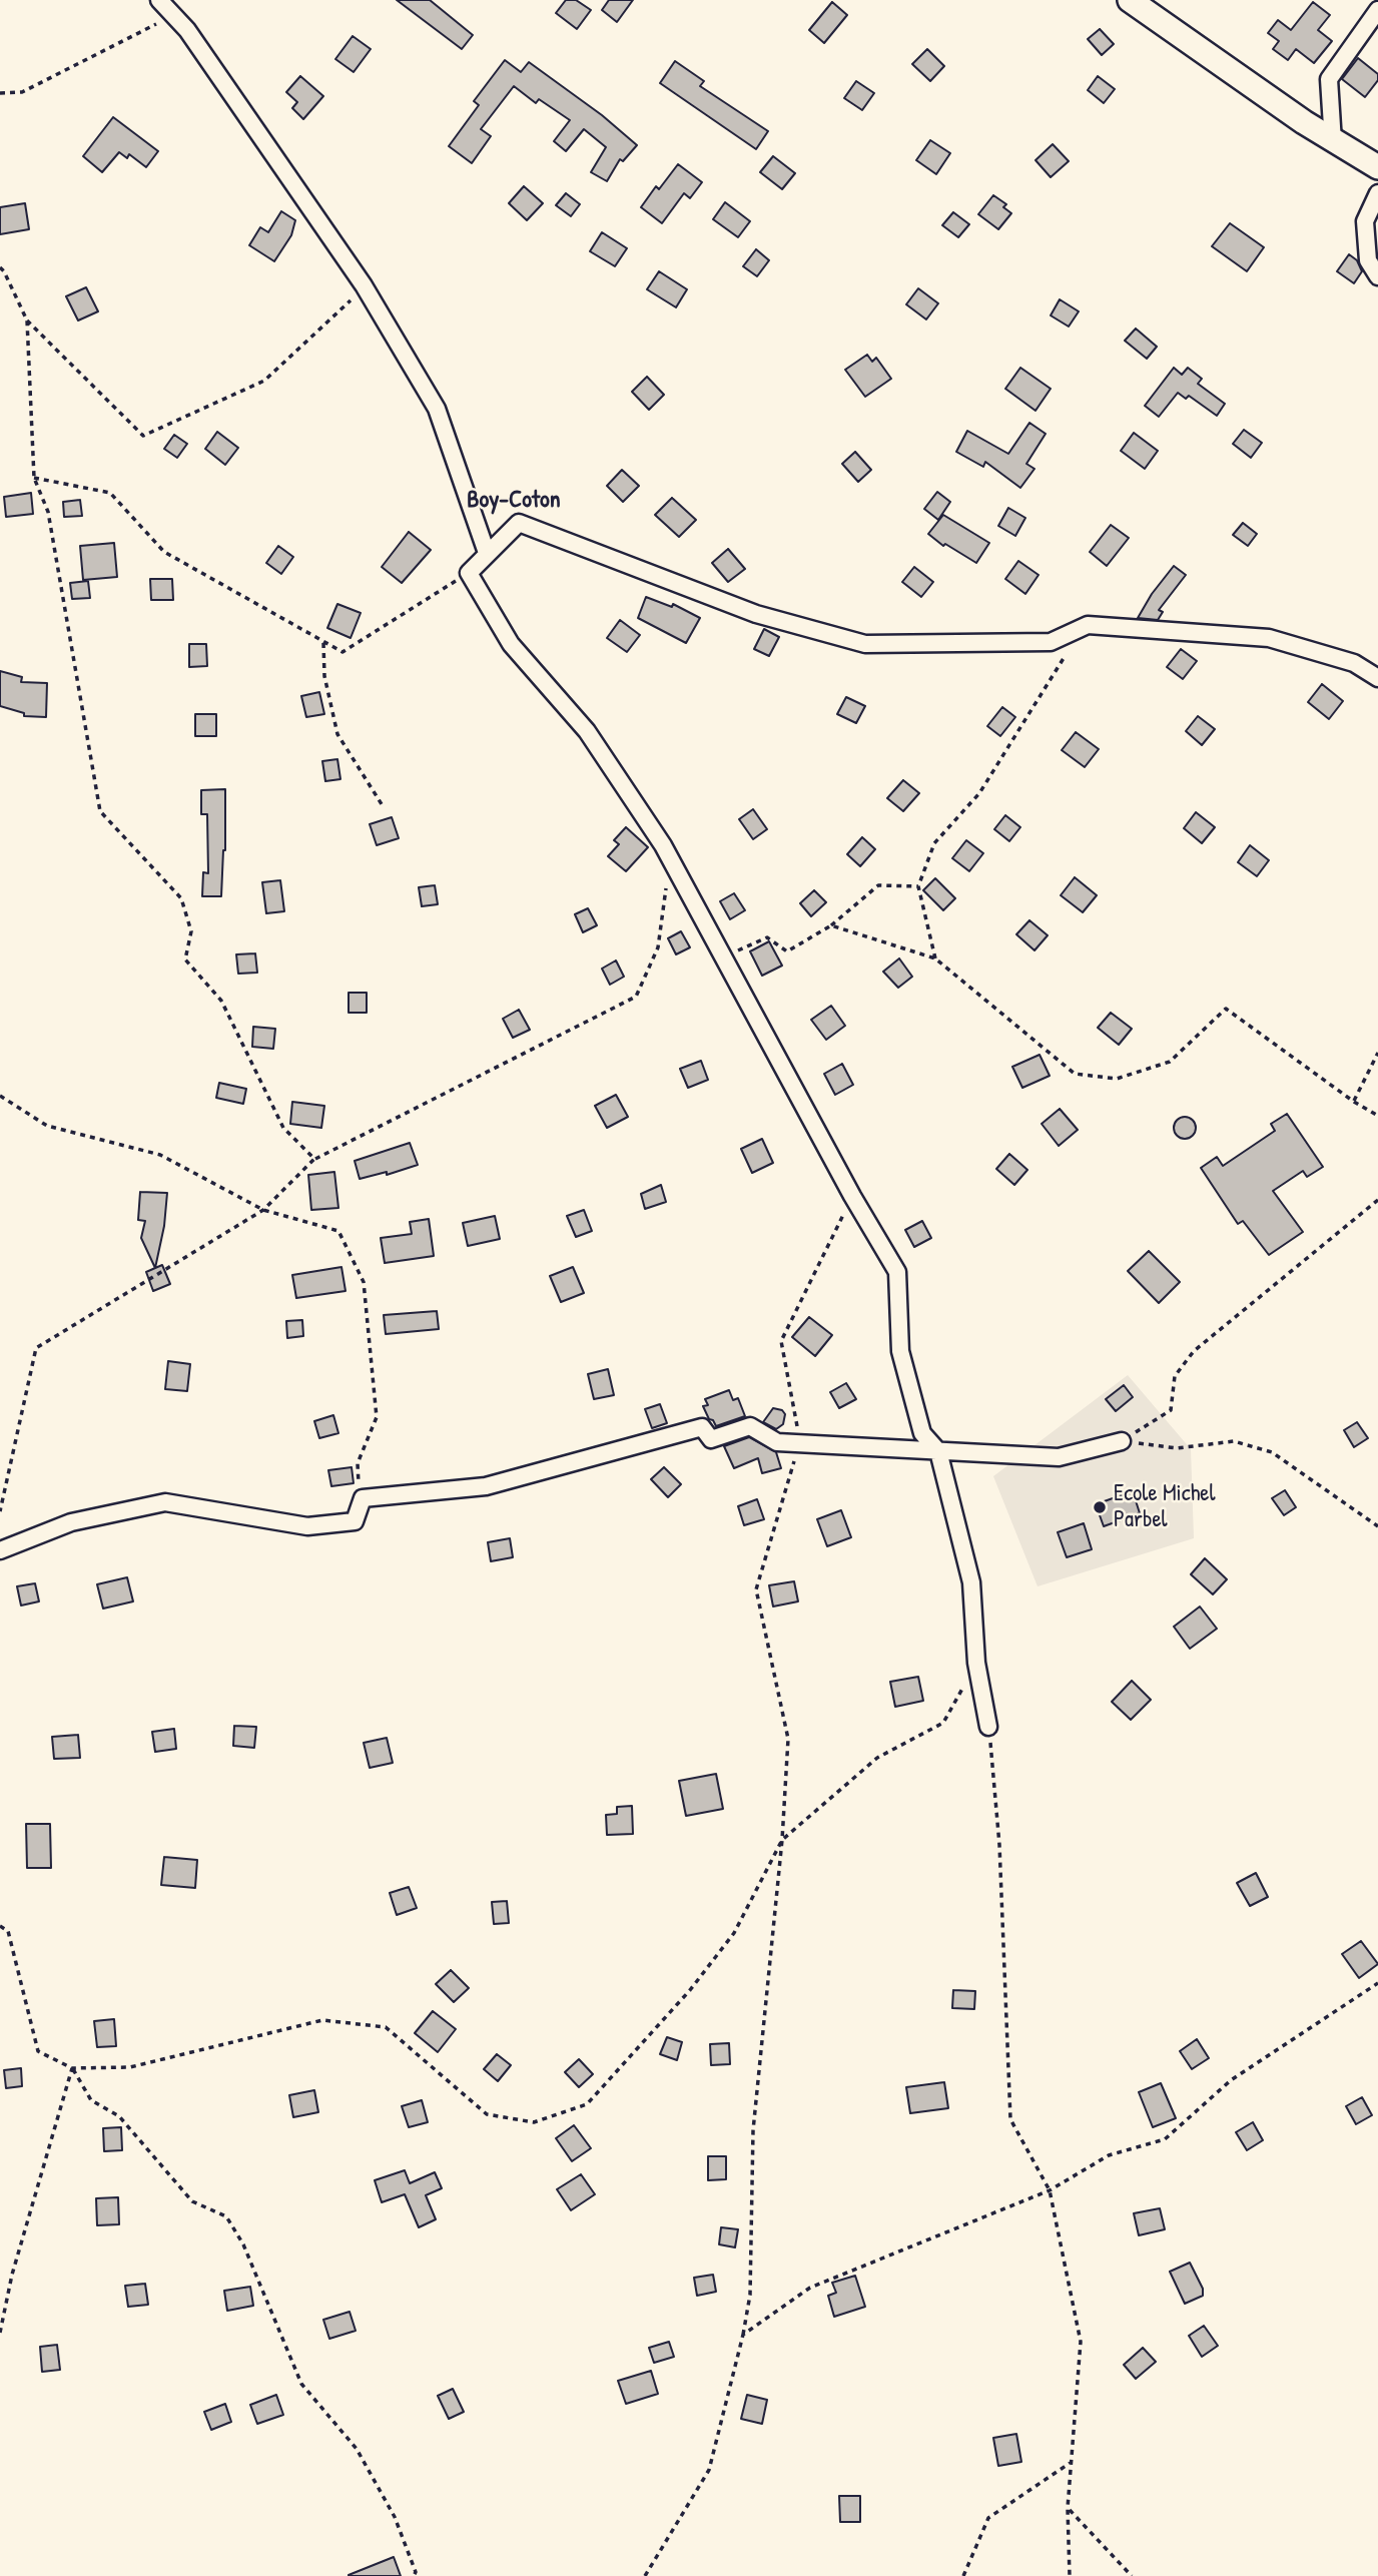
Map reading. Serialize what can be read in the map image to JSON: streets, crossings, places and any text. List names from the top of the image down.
{
  "districts": ["Boy-Coton"],
  "places": ["Ecole Michel Parbel"]
}
